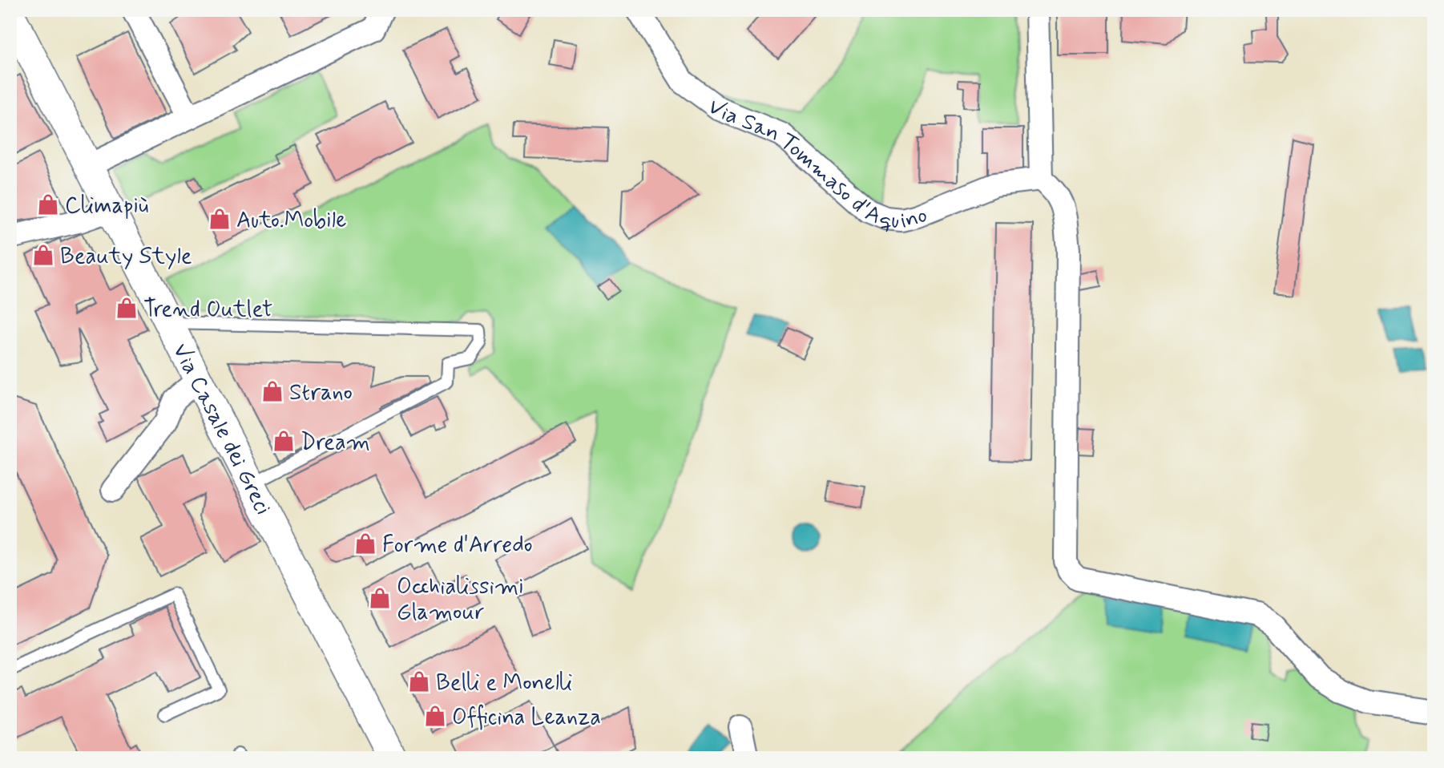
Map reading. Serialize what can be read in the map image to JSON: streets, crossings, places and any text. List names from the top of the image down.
{
  "streets": {
    "street": ["Via San Tommaso d'Aquino", "Via Casale dei Greci"]
  },
  "places": {
    "shop": [
      "Climapiù",
      "Auto.Mobile",
      "Beauty Style",
      "Trend Outlet",
      "Strano",
      "Dream",
      "Forme d'Arredo",
      "Occhialissimi Glamour",
      "Belli e Monelli",
      "Officina Leanza"
    ]
  }
}
